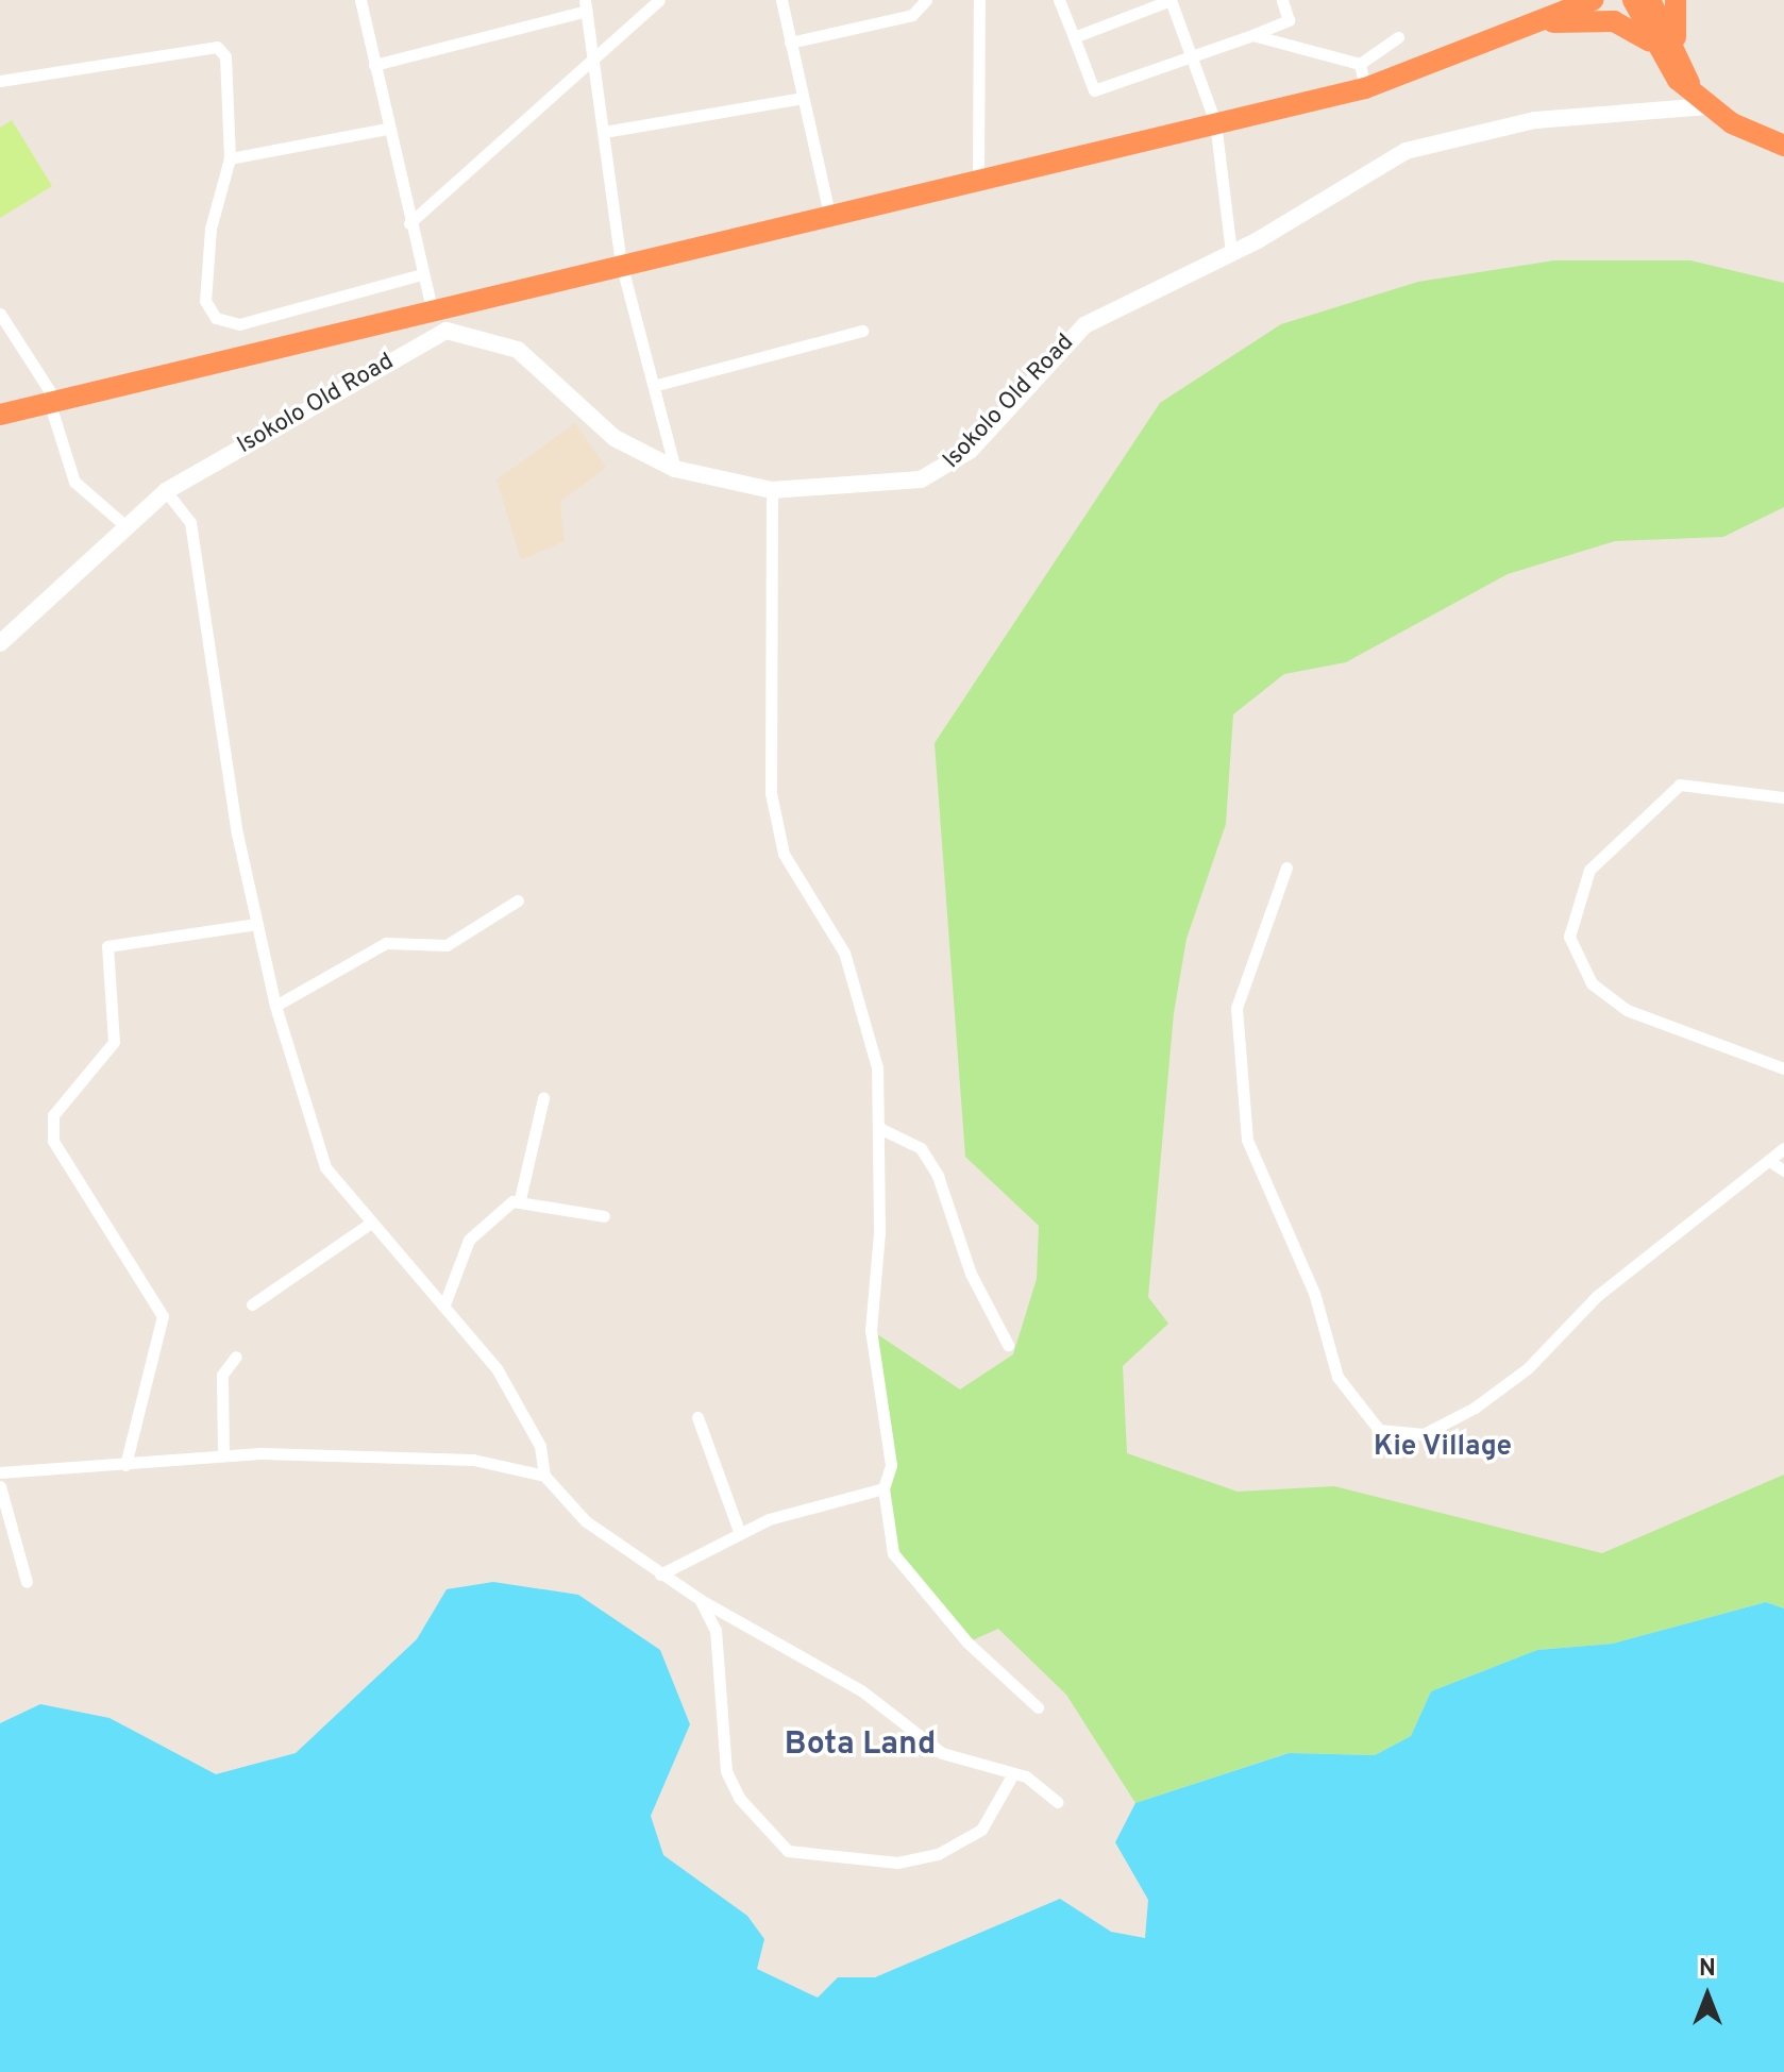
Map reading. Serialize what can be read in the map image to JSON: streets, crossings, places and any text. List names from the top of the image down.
{
  "streets": {
    "street": ["Isokolo Old Road"]
  },
  "districts": ["Kie Village", "Bota Land"],
  "north": "top"
}
